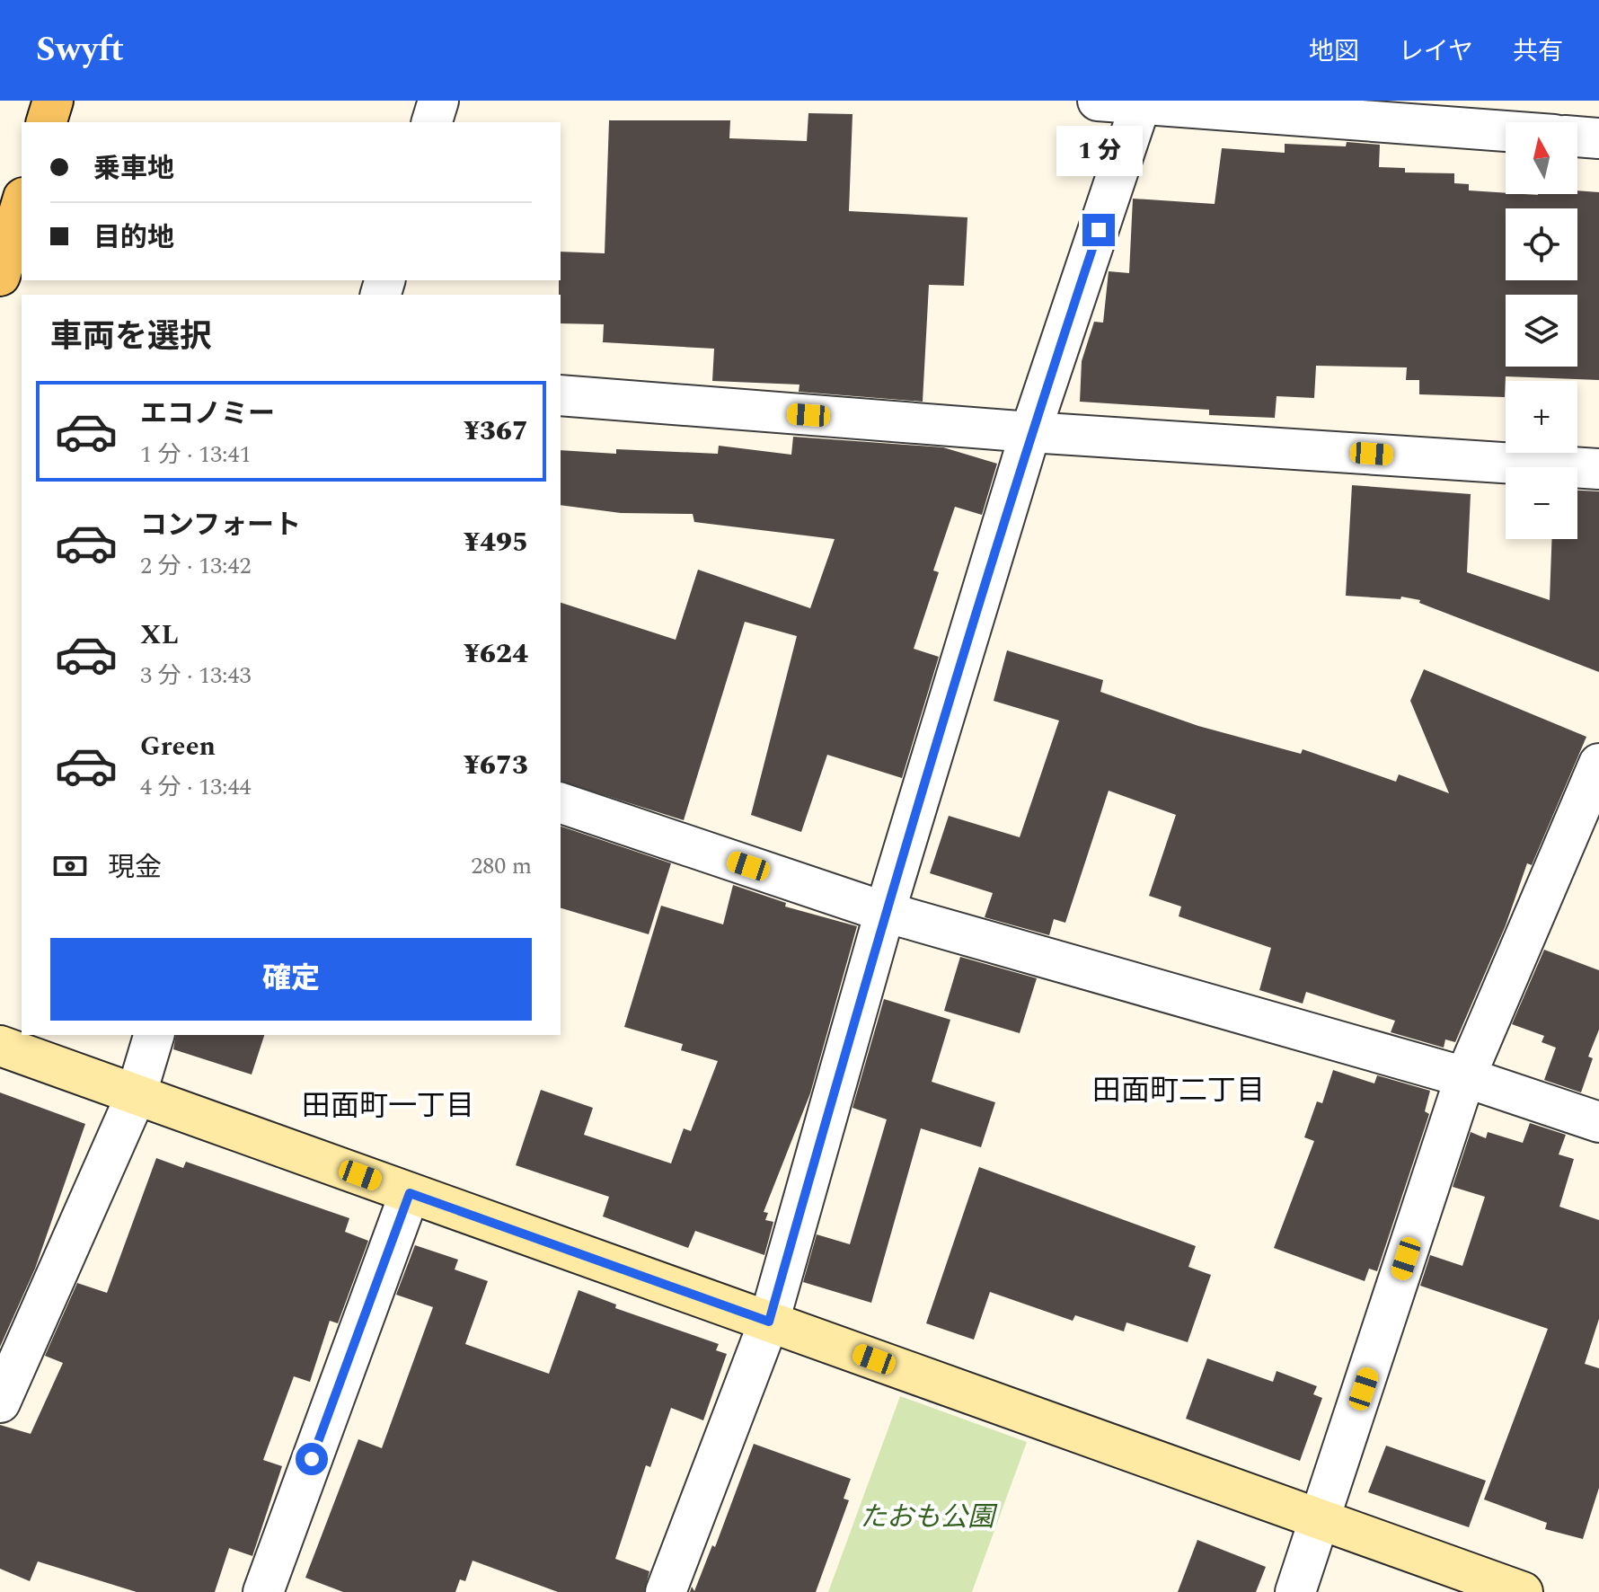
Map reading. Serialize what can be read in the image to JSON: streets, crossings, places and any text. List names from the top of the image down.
{
  "districts": ["田面町二丁目", "田面町一丁目"],
  "parks": ["たおも公園"],
  "north": "top",
  "page": {
    "header": "Swyft",
    "nav": ["地図", "レイヤ", "共有"],
    "map_buttons": ["+", "−"],
    "banner": ["乗車地", "目的地"],
    "bubble": "1 分",
    "heading": "車両を選択",
    "list": [
      {
        "name": "エコノミー",
        "note": "1 分 · 13:41",
        "value": "¥367"
      },
      {
        "name": "コンフォート",
        "note": "2 分 · 13:42",
        "value": "¥495"
      },
      {
        "name": "XL",
        "note": "3 分 · 13:43",
        "value": "¥624"
      },
      {
        "name": "Green",
        "note": "4 分 · 13:44",
        "value": "¥673"
      }
    ],
    "pay": ["現金", "280 m"],
    "buttons": "確定"
  }
}
